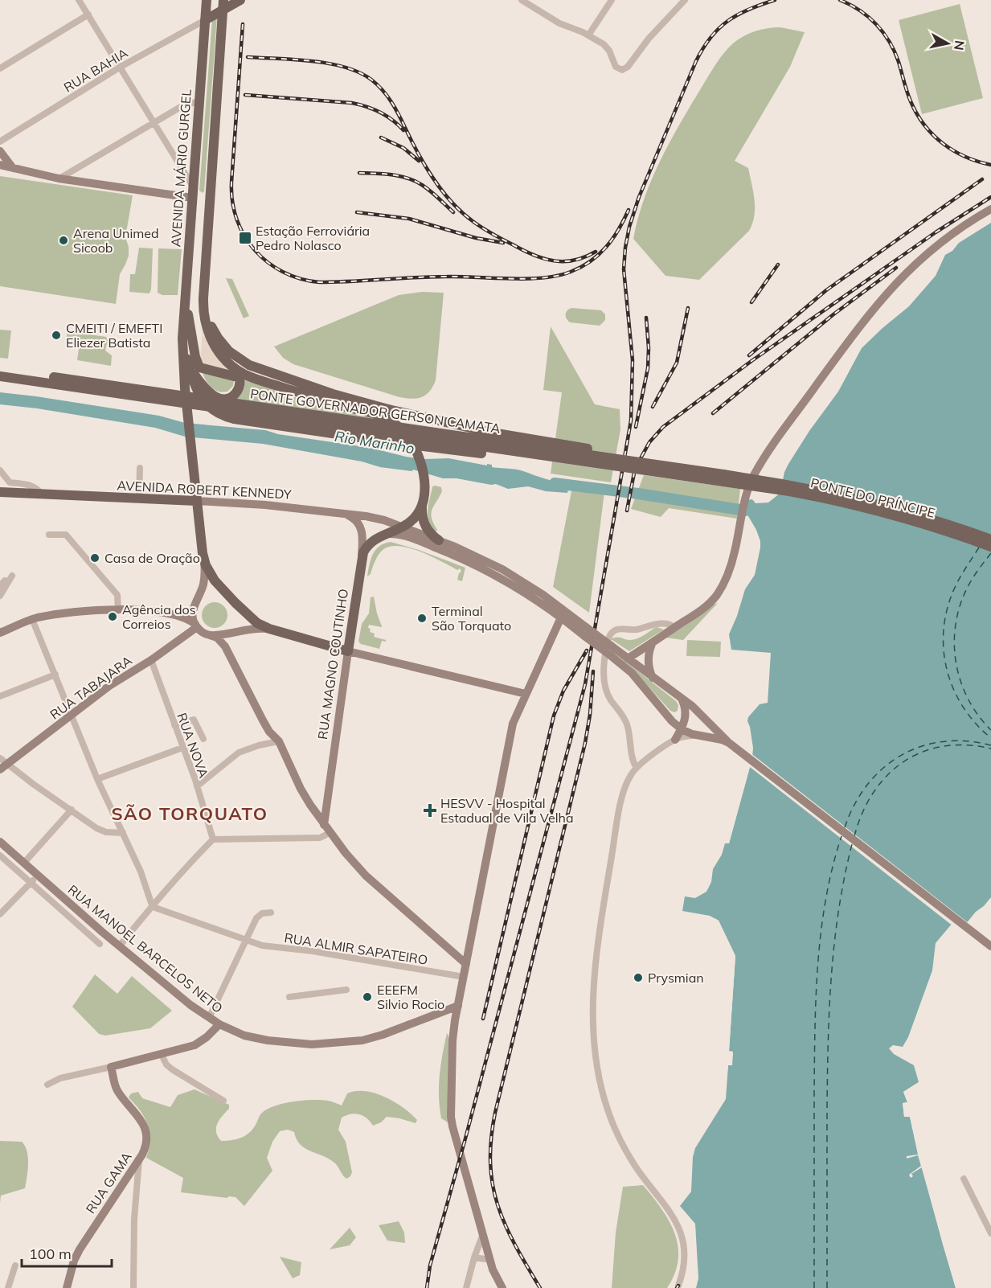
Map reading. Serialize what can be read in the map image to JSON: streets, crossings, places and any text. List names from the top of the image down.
{
  "streets": {
    "main road": [
      "AVENIDA MÁRIO GURGEL",
      "PONTE GOVERNADOR GERSON CAMATA",
      "AVENIDA ROBERT KENNEDY",
      "PONTE DO PRÍNCIPE",
      "RUA MAGNO COUTINHO"
    ],
    "street": [
      "RUA BAHIA",
      "RUA TABAJARA",
      "RUA NOVA",
      "RUA MANOEL BARCELOS NETO",
      "RUA ALMIR SAPATEIRO",
      "RUA GAMA"
    ]
  },
  "crossings": [
    ["RUA BAHIA", "AVENIDA MÁRIO GURGEL"],
    ["PONTE GOVERNADOR GERSON CAMATA", "PONTE DO PRÍNCIPE"],
    ["AVENIDA ROBERT KENNEDY", "RUA MAGNO COUTINHO"],
    ["RUA TABAJARA", "RUA NOVA"]
  ],
  "districts": ["SÃO TORQUATO"],
  "water": ["Rio Marinho"],
  "places": {
    "transit": ["Estação Ferroviária Pedro Nolasco"],
    "other": [
      "Arena Unimed Sicoob",
      "CMEITI / EMEFTI Eliezer Batista",
      "Casa de Oração",
      "Agência dos Correios",
      "Terminal São Torquato",
      "Prysmian",
      "EEEFM Silvio Rocio"
    ],
    "health": ["HESVV - Hospital Estadual de Vila Velha"]
  },
  "scale_bar": "100 m",
  "north": "right"
}
